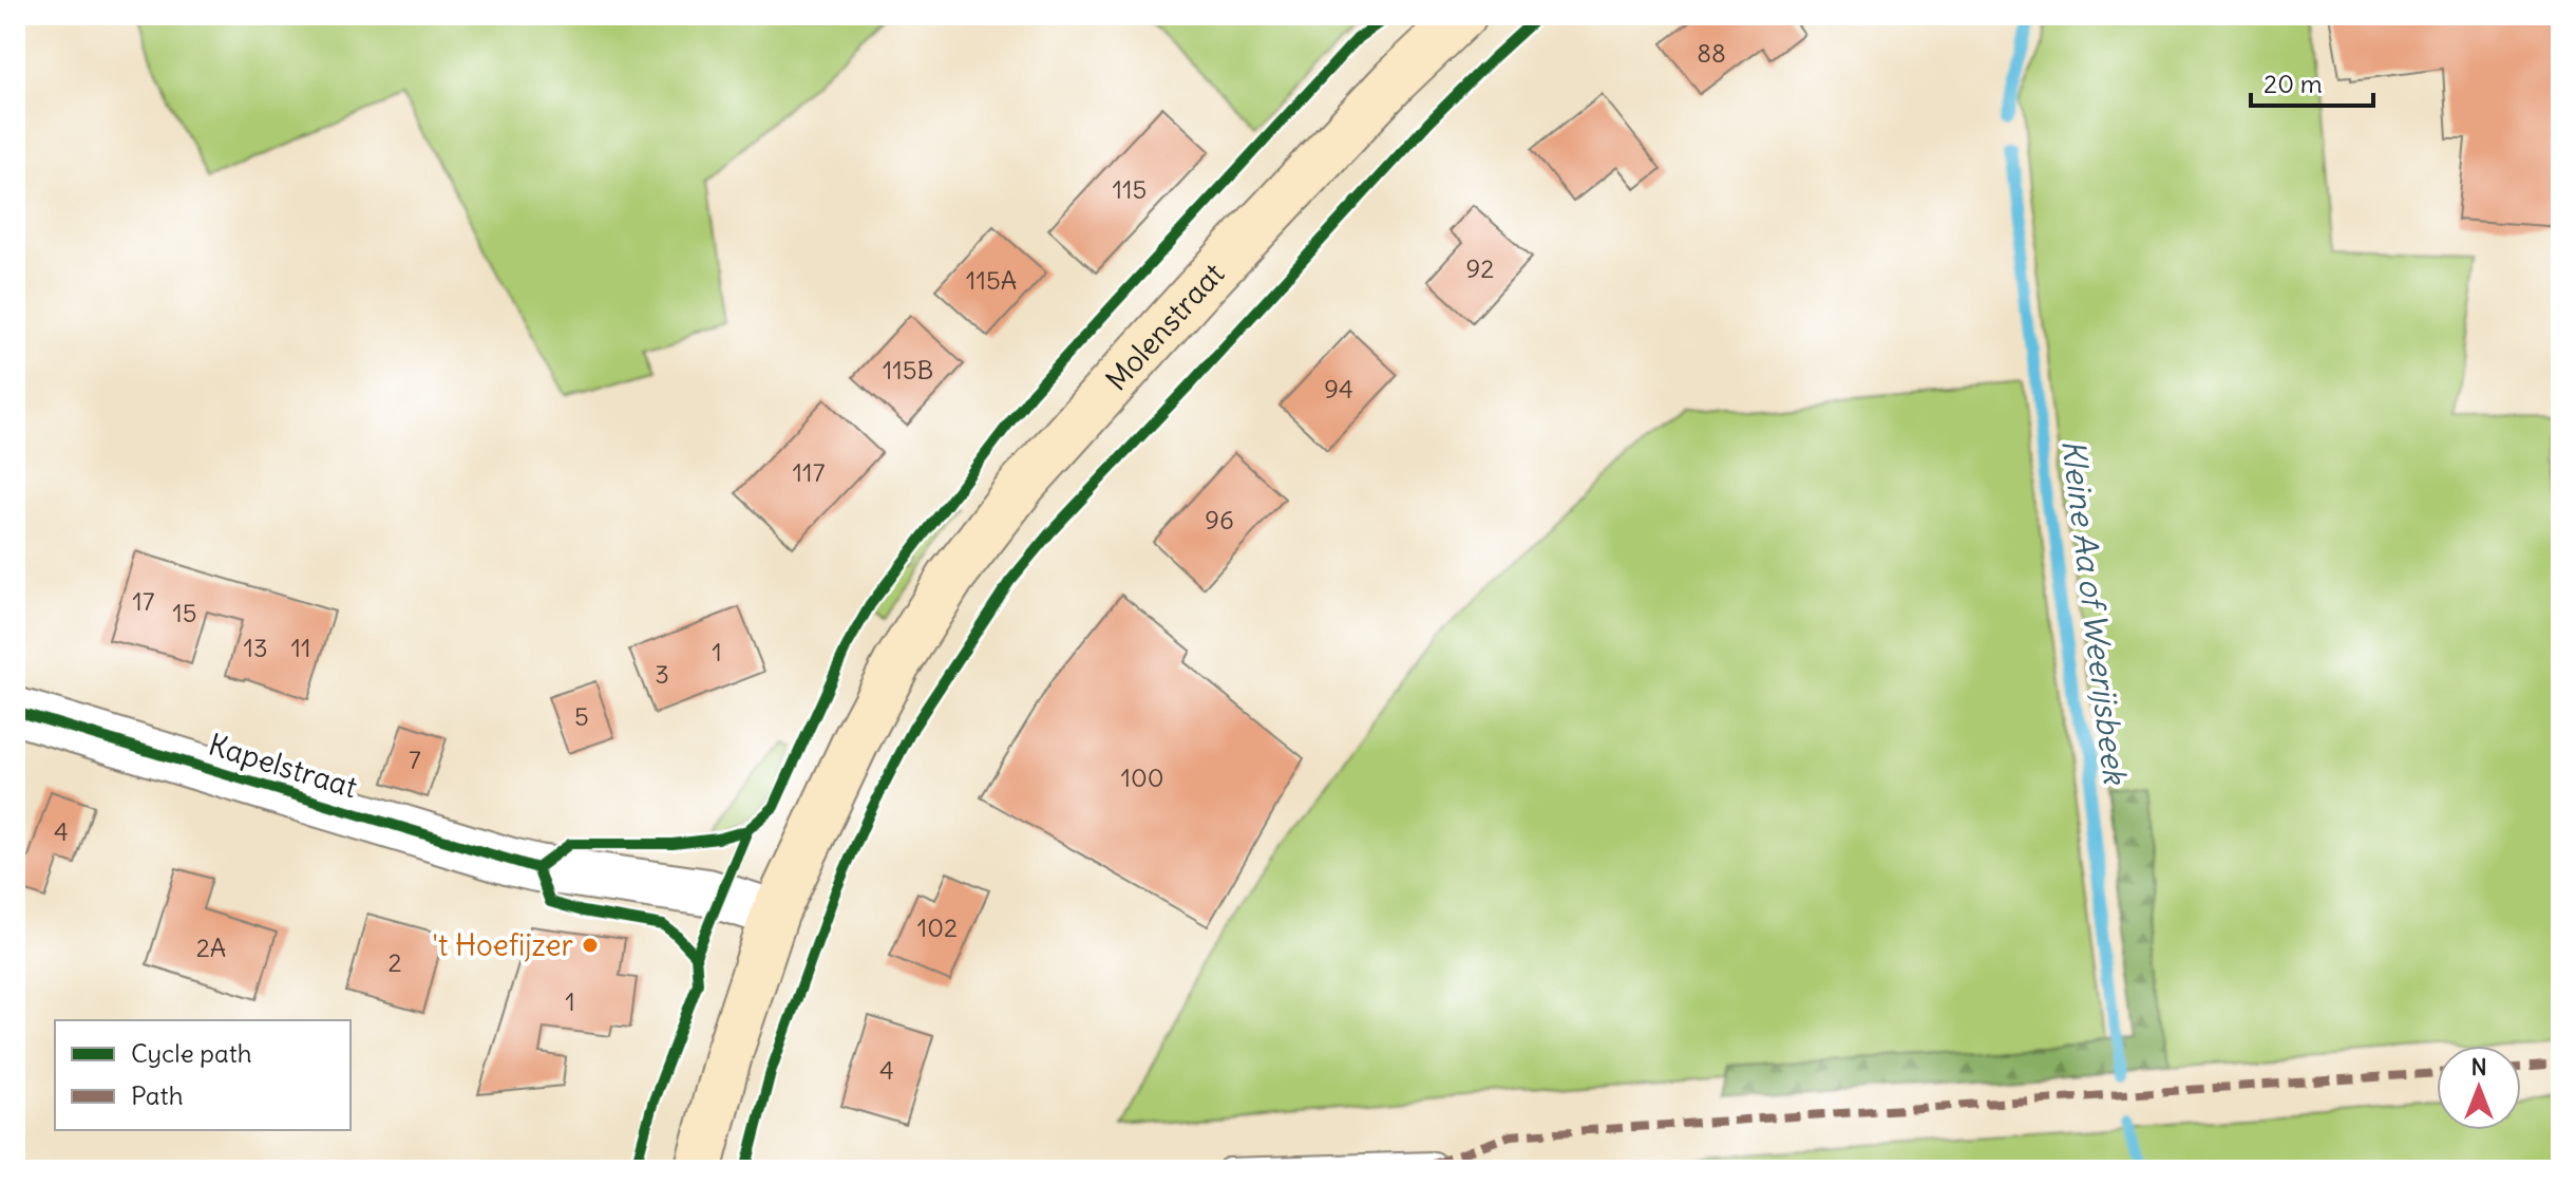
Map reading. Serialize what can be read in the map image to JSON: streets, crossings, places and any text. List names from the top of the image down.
{
  "streets": {
    "main road": ["Molenstraat"],
    "street": ["Kapelstraat"]
  },
  "crossings": [
    ["Molenstraat", "Kapelstraat"]
  ],
  "water": ["Kleine Aa of Weerijsbeek"],
  "places": ["'t Hoefijzer"],
  "house_numbers": [
    "88",
    "115",
    "92",
    "115A",
    "115B",
    "94",
    "117",
    "96",
    "17",
    "15",
    "13",
    "11",
    "1",
    "3",
    "5",
    "7",
    "100",
    "4",
    "102",
    "2A",
    "2",
    "1",
    "4"
  ],
  "legend": ["Cycle path", "Path"],
  "scale_bar": "20 m",
  "north": "top"
}
